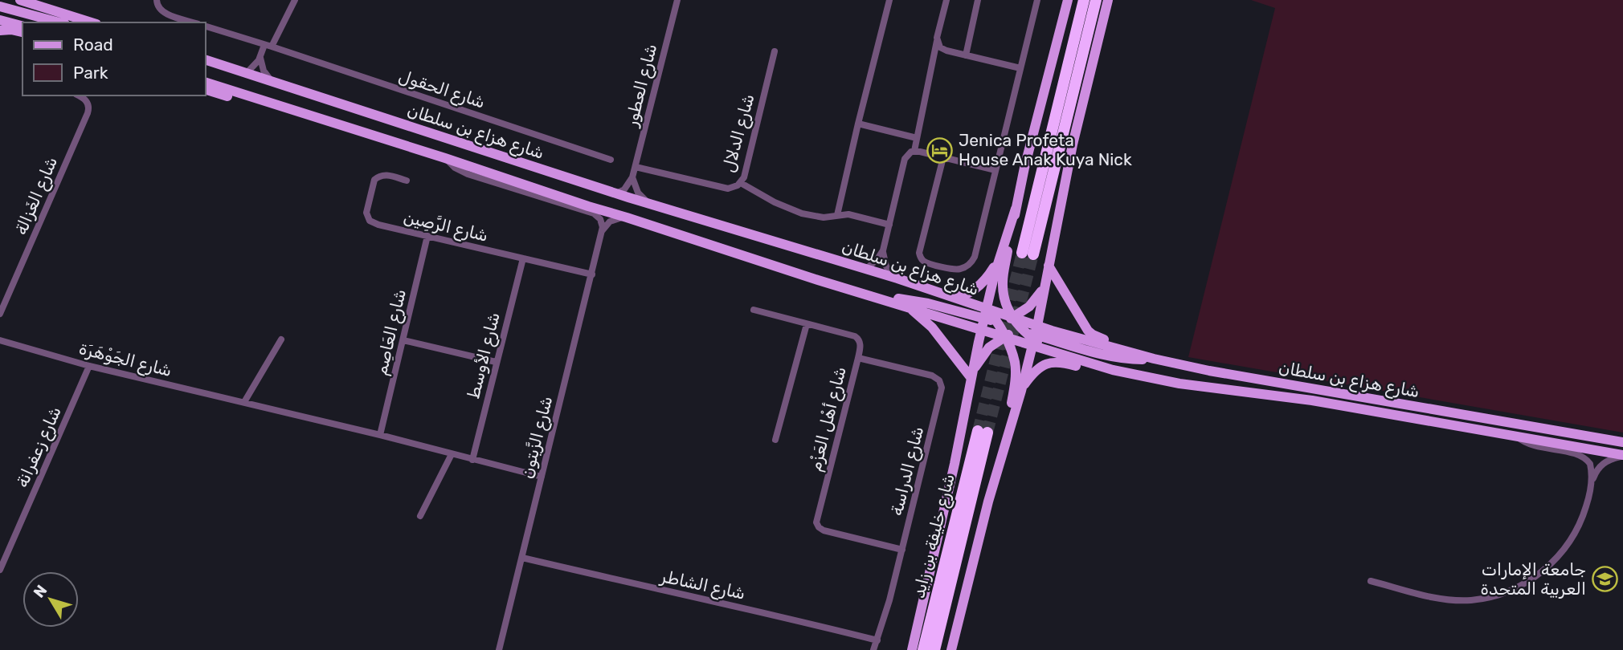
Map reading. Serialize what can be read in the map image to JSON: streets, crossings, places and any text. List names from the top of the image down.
{
  "streets": {
    "highway": ["شارع خليفة بن زايد"],
    "main road": ["شارع هزاع بن سلطان"],
    "street": [
      "شارع العطور",
      "شارع الحقول",
      "شارع الدلال",
      "شارع الغَزالة",
      "شارع الرَّصِين",
      "شارع العَاصِم",
      "شارع الأوسط",
      "شارع الجَوْهَرَة",
      "شارع أهْل العَزْم",
      "شارع الزَّيتون",
      "شارع زعفرانة",
      "شارع الدراسة",
      "شارع الشاطر"
    ]
  },
  "crossings": [
    ["شارع العطور", "شارع الدلال"],
    ["شارع الرَّصِين", "شارع العَاصِم"],
    ["شارع الرَّصِين", "شارع الأوسط"],
    ["شارع الرَّصِين", "شارع الزَّيتون"],
    ["شارع العَاصِم", "شارع الجَوْهَرَة"],
    ["شارع الأوسط", "شارع الجَوْهَرَة"],
    ["شارع الجَوْهَرَة", "شارع الزَّيتون"],
    ["شارع الجَوْهَرَة", "شارع زعفرانة"],
    ["شارع أهْل العَزْم", "شارع الدراسة"],
    ["شارع الزَّيتون", "شارع الشاطر"],
    ["شارع الدراسة", "شارع الشاطر"]
  ],
  "places": {
    "hotel": ["Jenica Profeta House Anak Kuya Nick"],
    "school or university": ["جامعة الإمارات العربية المتحدة"]
  },
  "legend": ["Road", "Park"],
  "north": "top left"
}
